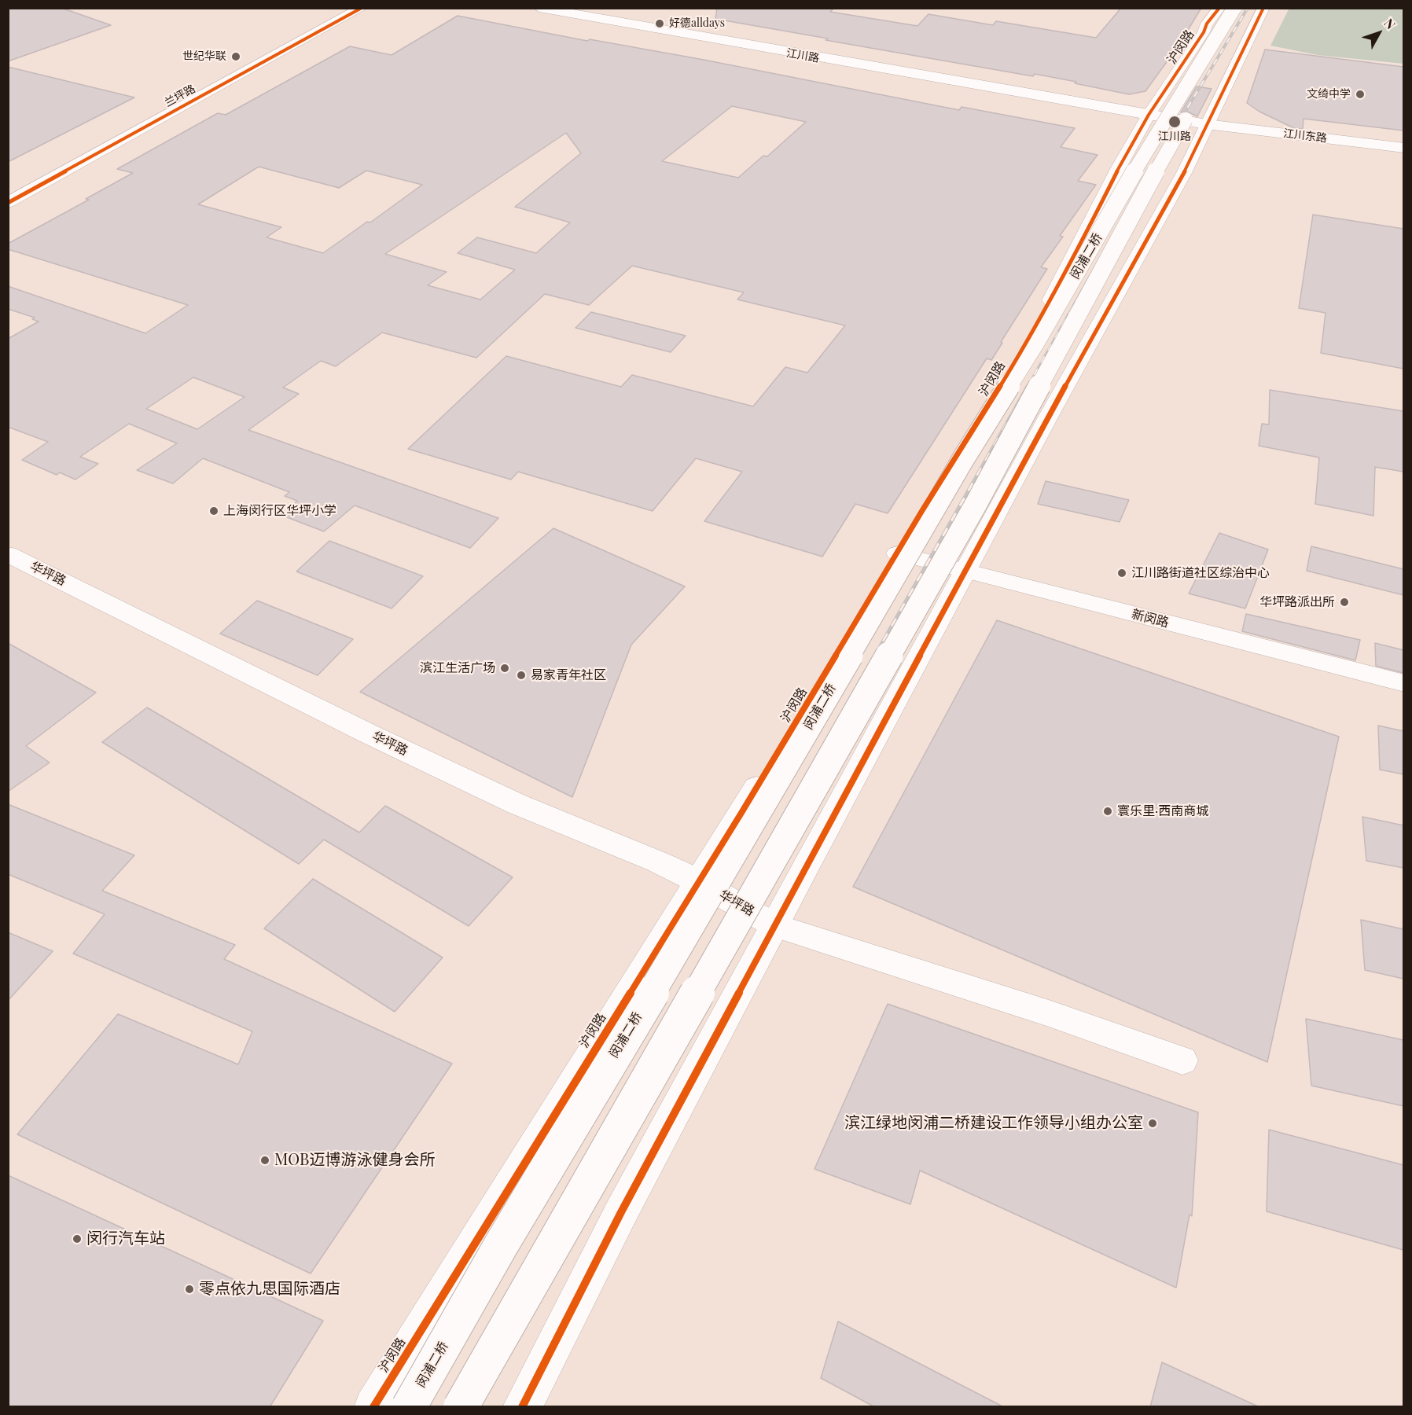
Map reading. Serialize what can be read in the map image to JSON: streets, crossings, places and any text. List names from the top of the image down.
{
  "streets": {
    "main road": [
      "沪闵路",
      "江川路",
      "兰坪路",
      "江川东路",
      "闵浦二桥",
      "华坪路"
    ],
    "street": ["新闵路"]
  },
  "crossings": [
    ["沪闵路", "江川路"],
    ["沪闵路", "华坪路"],
    ["沪闵路", "新闵路"],
    ["江川路", "江川东路"]
  ],
  "places": [
    "好德alldays",
    "世纪华联",
    "文绮中学",
    "江川路",
    "上海闵行区华坪小学",
    "江川路街道社区综治中心",
    "华坪路派出所",
    "滨江生活广场",
    "易家青年社区",
    "寰乐里·西南商城",
    "滨江绿地闵浦二桥建设工作领导小组办公室",
    "MOB迈博游泳健身会所",
    "闵行汽车站",
    "零点依九思国际酒店"
  ],
  "north": "top right"
}
